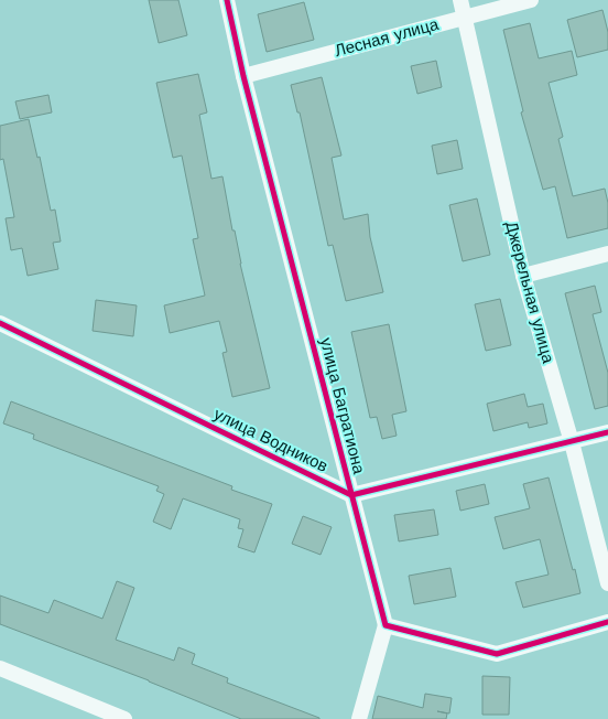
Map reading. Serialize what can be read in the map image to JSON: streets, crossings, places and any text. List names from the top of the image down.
{
  "streets": {
    "street": [
      "Лесная улица",
      "Джерельная улица",
      "улица Багратиона",
      "улица Водников"
    ]
  },
  "crossings": [
    ["Лесная улица", "Джерельная улица"],
    ["Лесная улица", "улица Багратиона"],
    ["улица Багратиона", "улица Водников"]
  ]
}
